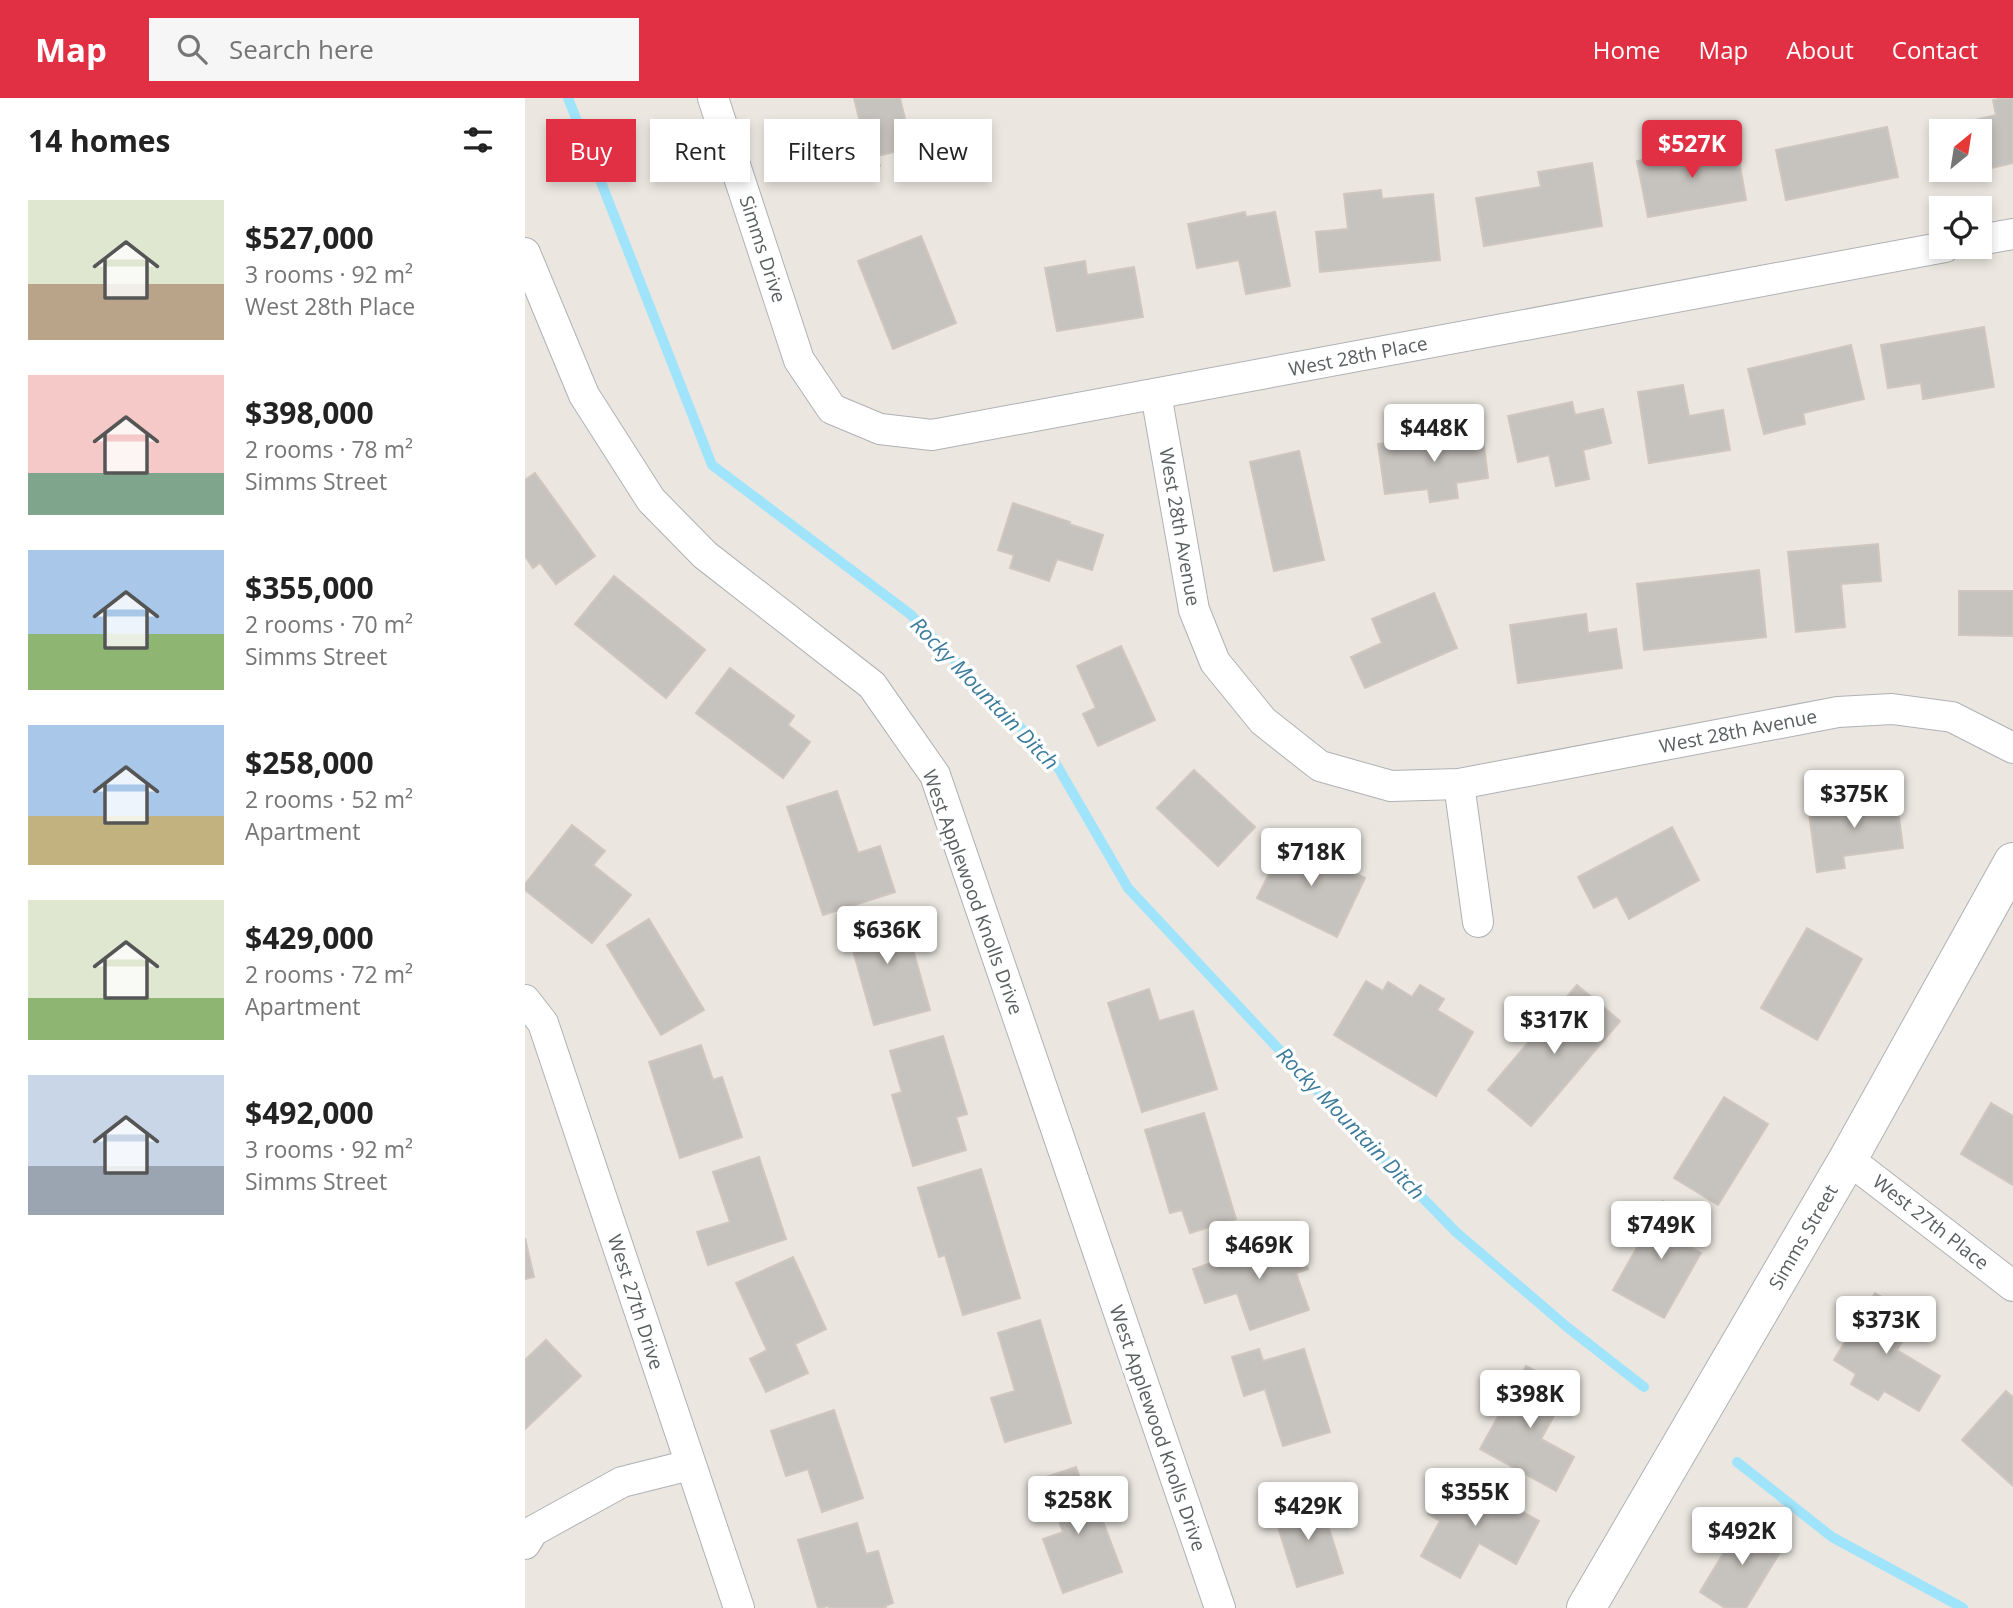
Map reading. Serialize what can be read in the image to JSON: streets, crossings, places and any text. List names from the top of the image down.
{
  "streets": {
    "street": [
      "Simms Drive",
      "West 28th Place",
      "West 28th Avenue",
      "West Applewood Knolls Drive",
      "West 27th Place",
      "Simms Street",
      "West 27th Drive"
    ]
  },
  "crossings": [
    ["Simms Drive", "West 28th Place"],
    ["West 28th Place", "West 28th Avenue"],
    ["West 27th Place", "Simms Street"]
  ],
  "water": ["Rocky Mountain Ditch"],
  "north": "top right",
  "page": {
    "header": "Map",
    "search": "Search here",
    "nav": [
      "Home",
      "Map",
      "About",
      "Contact"
    ],
    "heading": "14 homes",
    "chip": [
      "Buy",
      "Rent",
      "Filters",
      "New"
    ],
    "price": [
      "$527K",
      "$448K",
      "$375K",
      "$718K",
      "$636K",
      "$317K",
      "$749K",
      "$469K",
      "$373K",
      "$398K",
      "$355K",
      "$258K",
      "$429K",
      "$492K"
    ],
    "list": [
      {
        "name": "$527,000",
        "note": "3 rooms · 92 m² · West 28th Place"
      },
      {
        "name": "$398,000",
        "note": "2 rooms · 78 m² · Simms Street"
      },
      {
        "name": "$355,000",
        "note": "2 rooms · 70 m² · Simms Street"
      },
      {
        "name": "$258,000",
        "note": "2 rooms · 52 m² · Apartment"
      },
      {
        "name": "$429,000",
        "note": "2 rooms · 72 m² · Apartment"
      },
      {
        "name": "$492,000",
        "note": "3 rooms · 92 m² · Simms Street"
      }
    ]
  }
}
